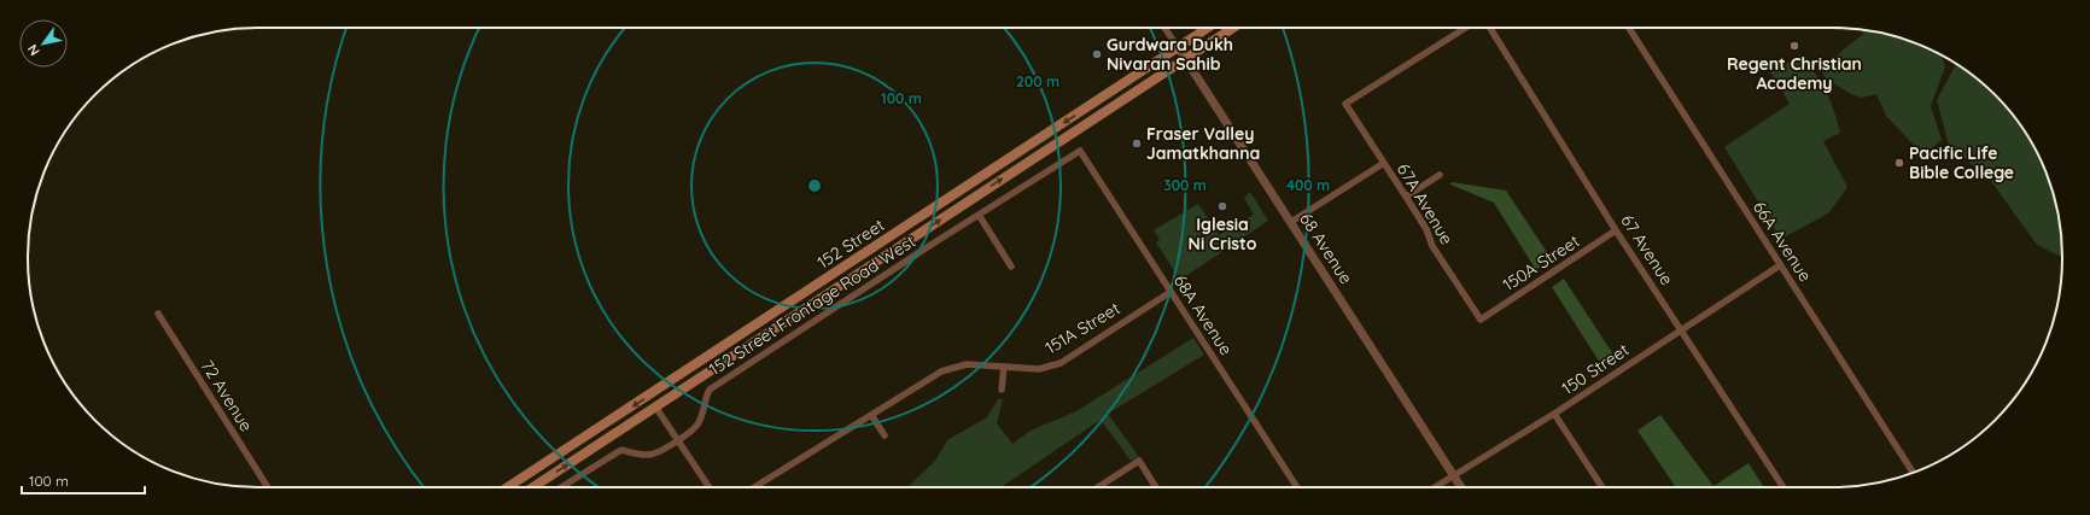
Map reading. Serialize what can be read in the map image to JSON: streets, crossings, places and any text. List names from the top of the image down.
{
  "streets": {
    "main road": ["152 Street"],
    "street": [
      "67A Avenue",
      "66A Avenue",
      "68 Avenue",
      "67 Avenue",
      "150A Street",
      "152 Street Frontage Road West",
      "68A Avenue",
      "151A Street",
      "150 Street",
      "72 Avenue"
    ]
  },
  "crossings": [
    ["67A Avenue", "150A Street"],
    ["66A Avenue", "150 Street"],
    ["152 Street", "68 Avenue"],
    ["68 Avenue", "150 Street"],
    ["67 Avenue", "150A Street"],
    ["67 Avenue", "150 Street"],
    ["152 Street Frontage Road West", "68A Avenue"],
    ["68A Avenue", "151A Street"]
  ],
  "places": [
    "Regent Christian Academy",
    "Gurdwara Dukh Nivaran Sahib",
    "Fraser Valley Jamatkhanna",
    "Pacific Life Bible College",
    "Iglesia Ni Cristo"
  ],
  "scale_bar": "100 m",
  "north": "bottom left",
  "rings": [
    "200 m",
    "100 m",
    "300 m",
    "400 m"
  ]
}
